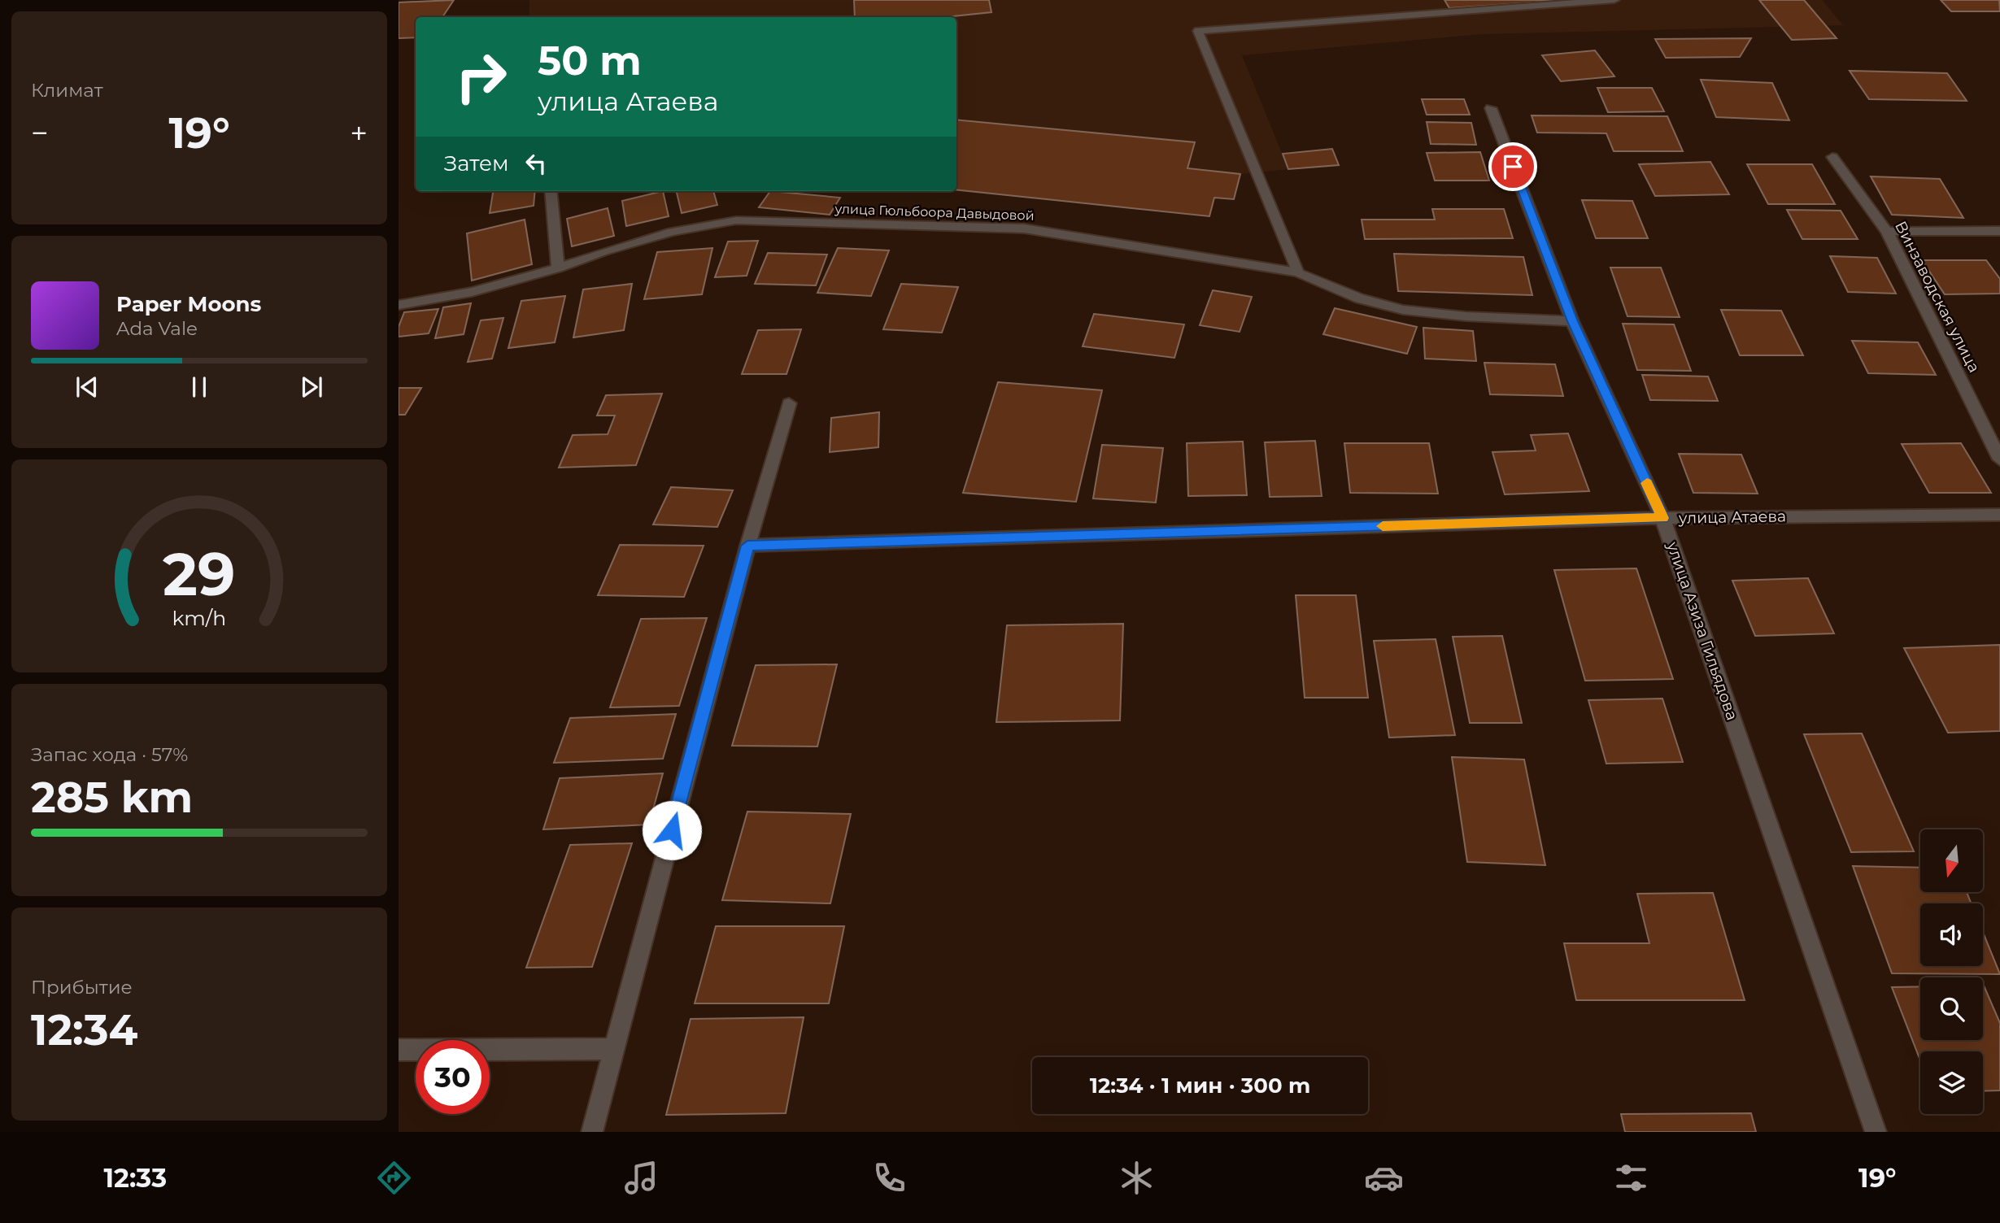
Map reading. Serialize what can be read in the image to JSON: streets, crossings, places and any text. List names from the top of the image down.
{
  "streets": {
    "street": [
      "улица Гюльбоора Давыдовой",
      "Винзаводская улица",
      "улица Атаева",
      "улица Азиза Гильядова"
    ]
  },
  "crossings": [
    ["улица Гюльбоора Давыдовой", "улица Азиза Гильядова"],
    ["улица Атаева", "улица Азиза Гильядова"]
  ],
  "north": "bottom",
  "page": {
    "tile": [
      "Климат",
      ["Запас хода · 57%", "285 km"],
      ["Прибытие", "12:34"]
    ],
    "turn": ["50 m", "улица Атаева"],
    "heat": ["−", "19°", "+"],
    "then": "Затем",
    "song": ["Paper Moons", "Ada Vale"],
    "limit": "30",
    "trip": "12:34 · 1 мин · 300 m",
    "tabs": ["12:33", "19°"],
    "gauge": ["29", "km/h"]
  }
}
